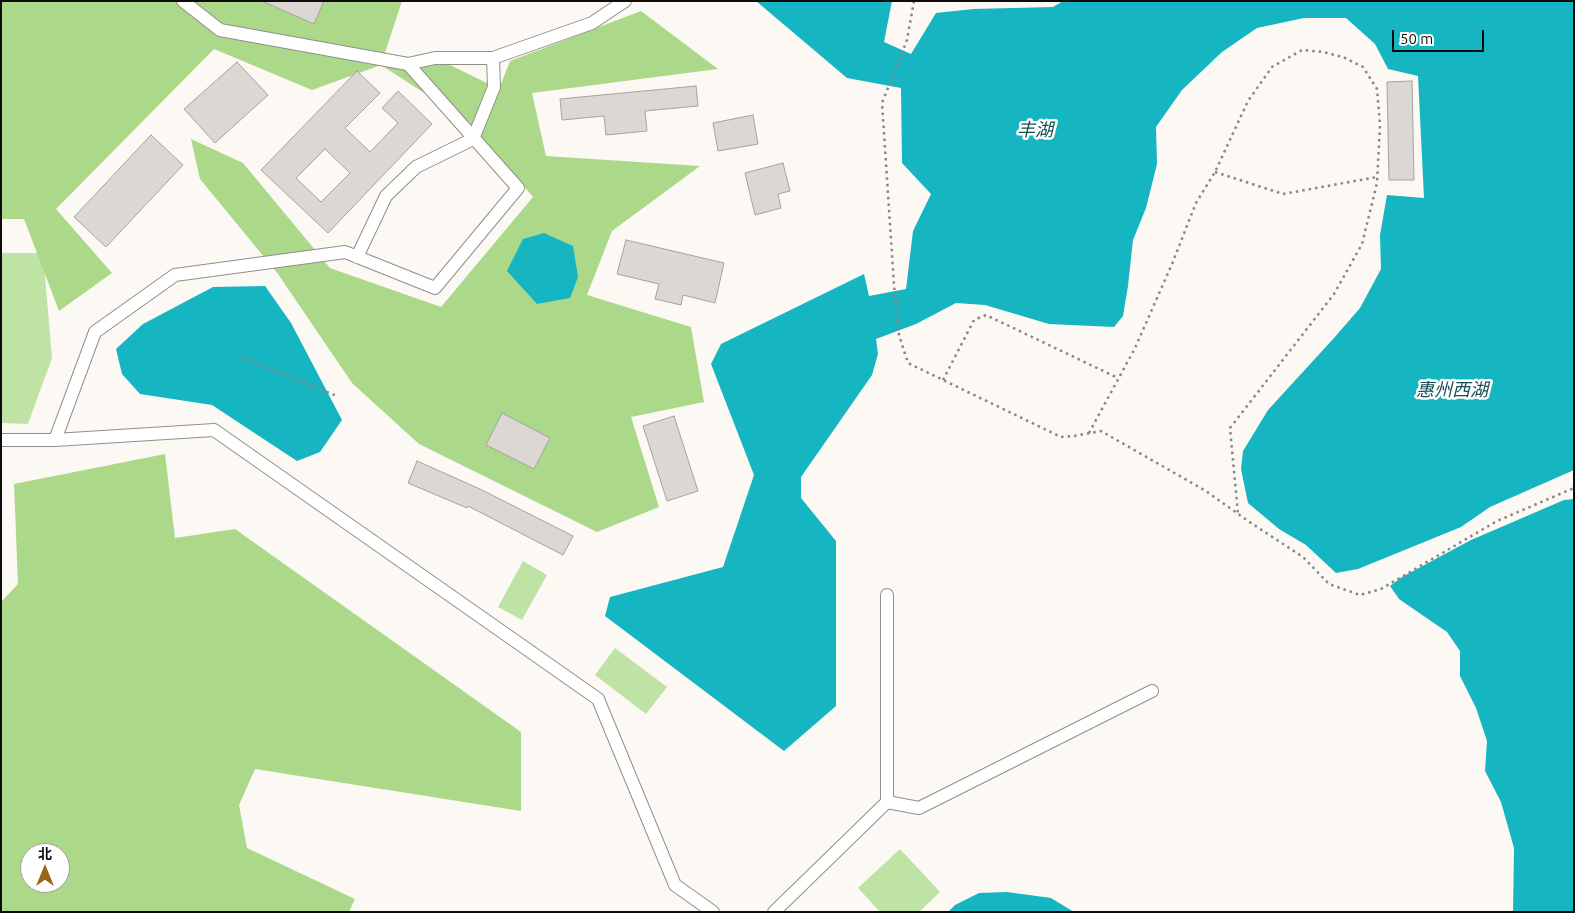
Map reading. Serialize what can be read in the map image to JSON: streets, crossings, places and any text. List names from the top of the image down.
{
  "water": ["丰湖", "惠州西湖"],
  "scale_bar": "50 m",
  "north": "top"
}
